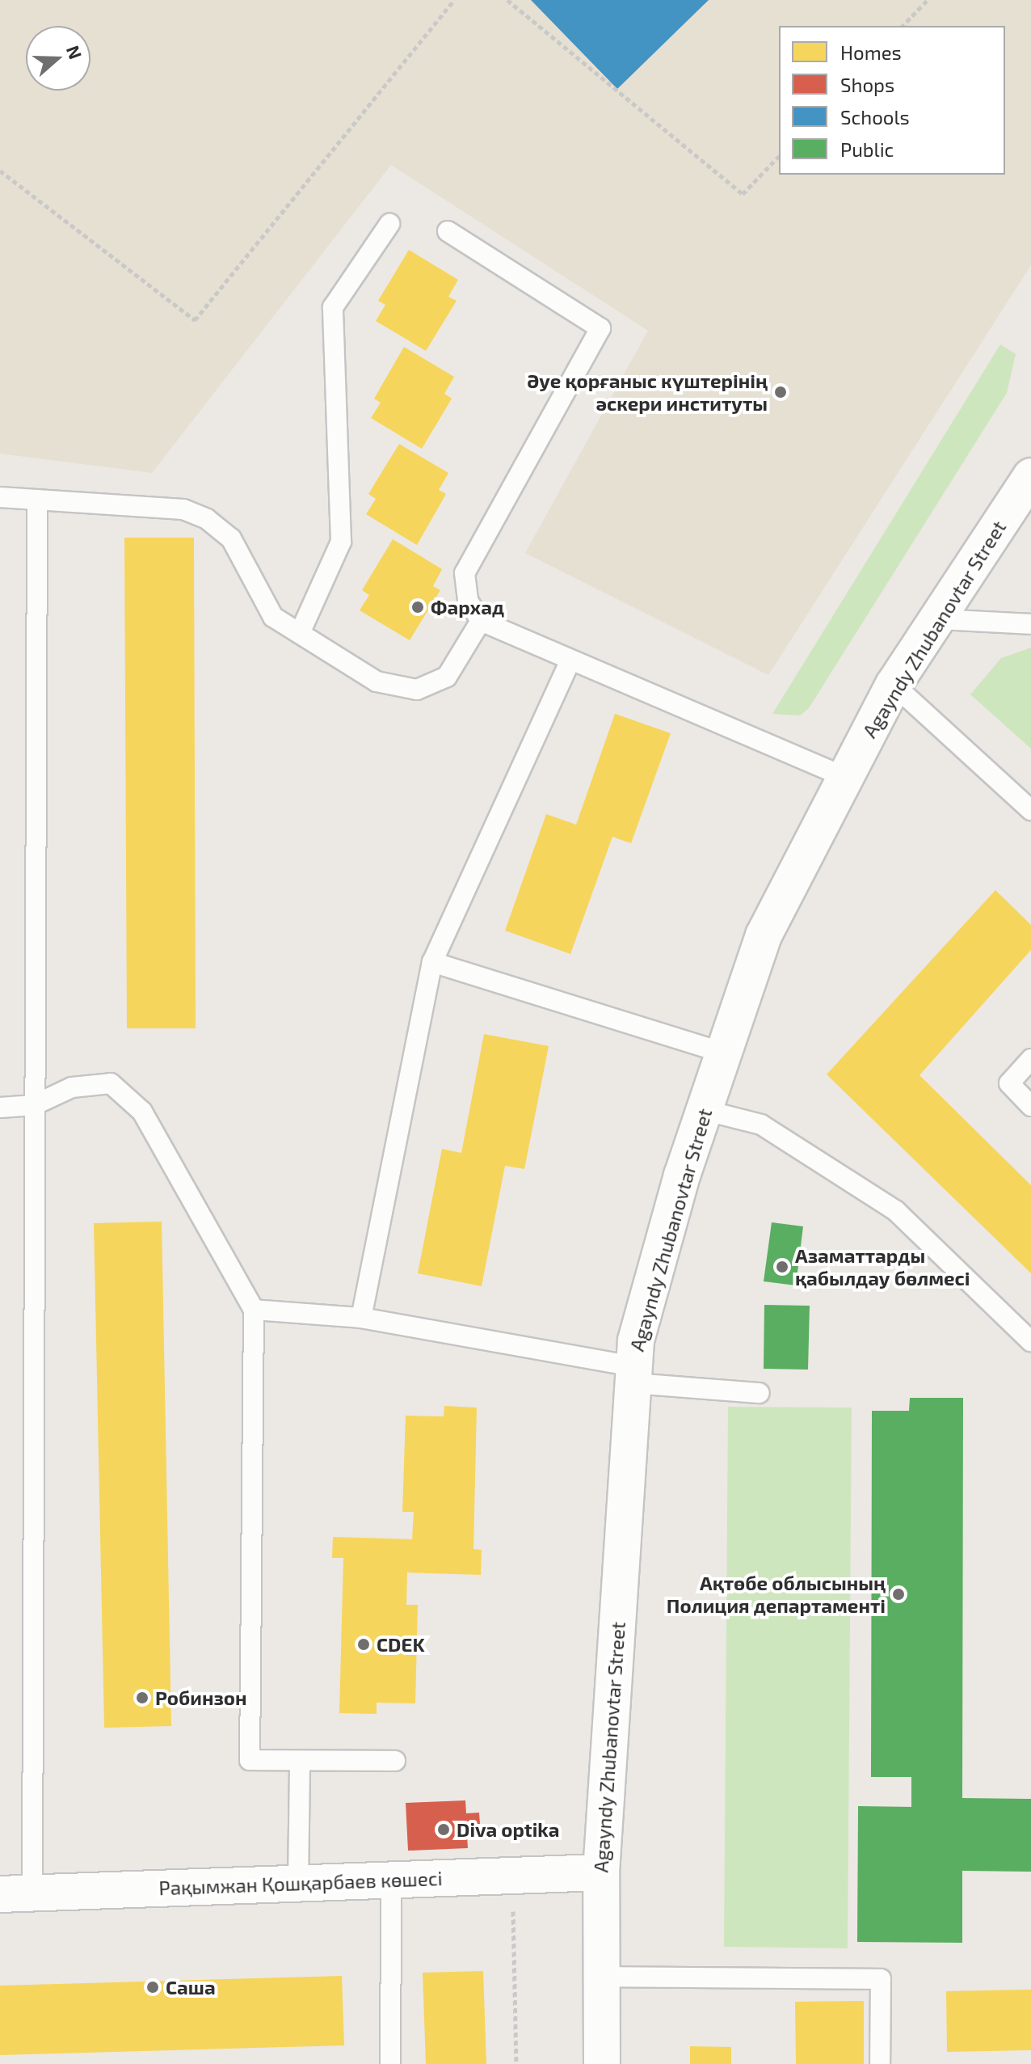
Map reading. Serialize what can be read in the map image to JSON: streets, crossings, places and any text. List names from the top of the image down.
{
  "streets": {
    "street": ["Agayndy Zhubanovtar Street", "Рақымжан Қошқарбаев көшесі"]
  },
  "crossings": [
    ["Agayndy Zhubanovtar Street", "Рақымжан Қошқарбаев көшесі"]
  ],
  "places": [
    "Әуе қорғаныс күштерінің әскери институты",
    "Фархад",
    "Азаматтарды қабылдау бөлмесі",
    "Ақтөбе облысының Полиция департаменті",
    "CDEK",
    "Робинзон",
    "Diva optika",
    "Саша"
  ],
  "legend": [
    "Homes",
    "Shops",
    "Schools",
    "Public"
  ],
  "north": "right"
}
